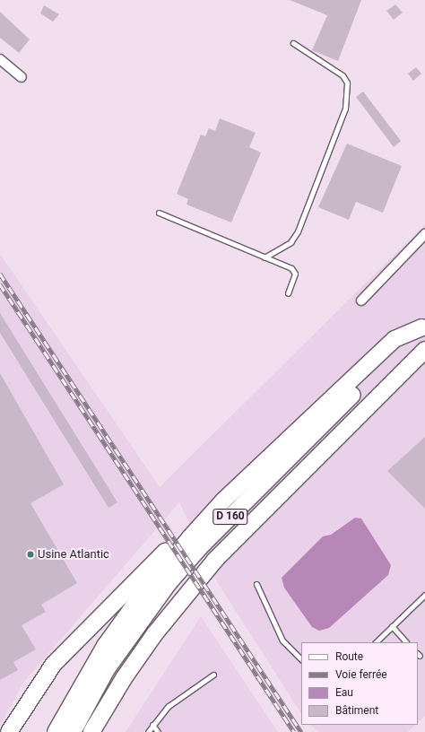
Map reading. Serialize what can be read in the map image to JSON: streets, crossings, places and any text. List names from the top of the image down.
{
  "streets": {
    "highway": ["D 160"]
  },
  "places": ["Usine Atlantic"],
  "legend": [
    "Route",
    "Voie ferrée",
    "Eau",
    "Bâtiment"
  ]
}
